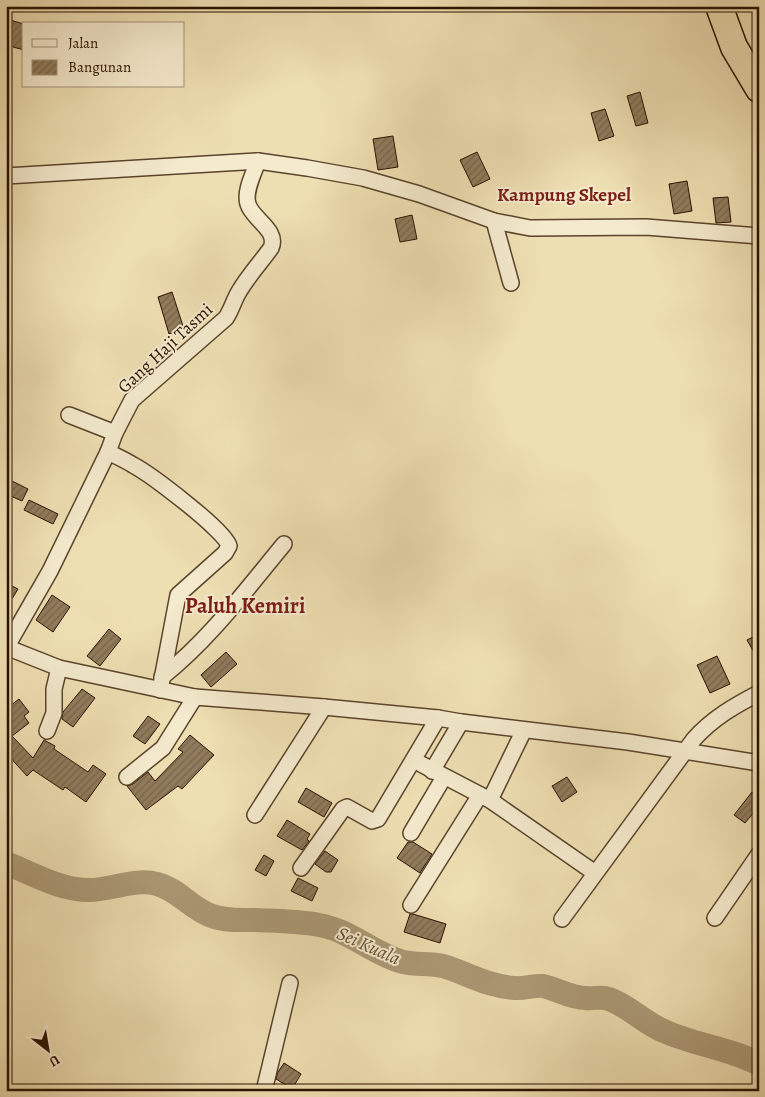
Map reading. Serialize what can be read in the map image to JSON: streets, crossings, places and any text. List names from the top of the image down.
{
  "streets": {
    "street": ["Gang Haji Tasmi"]
  },
  "districts": ["Kampung Skepel", "Paluh Kemiri"],
  "water": ["Sei Kuala"],
  "legend": ["Jalan", "Bangunan"],
  "north": "bottom right"
}
